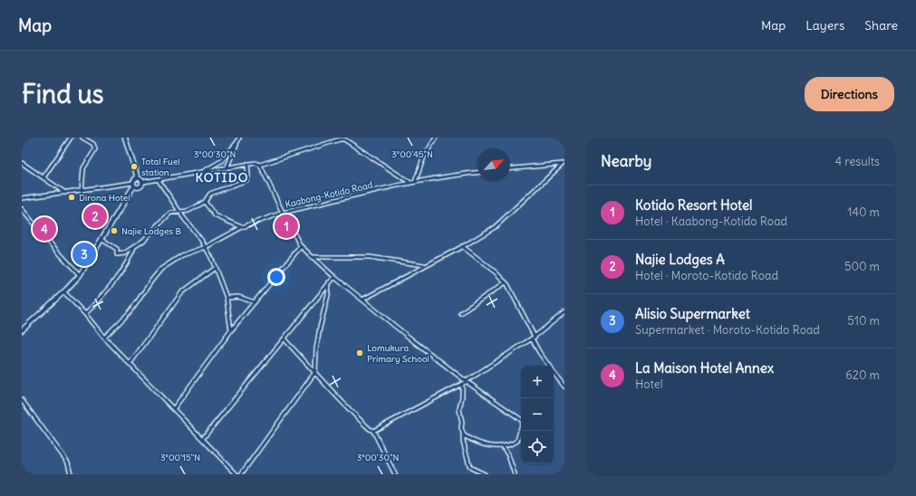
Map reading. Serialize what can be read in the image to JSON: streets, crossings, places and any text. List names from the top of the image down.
{
  "streets": {
    "street": ["Kaabong-Kotido Road"]
  },
  "districts": ["KOTIDO"],
  "places": [
    "Total Fuel station",
    "Dirona Hotel",
    "Najie Lodges B",
    "Lomukura Primary School"
  ],
  "north": "top right",
  "page": {
    "header": "Map",
    "nav": ["Map", "Layers", "Share"],
    "buttons": "Directions",
    "title": "Find us",
    "heading": ["Nearby", "4 results"],
    "list": [
      {
        "mark": "1",
        "name": "Kotido Resort Hotel",
        "note": "Hotel · Kaabong-Kotido Road",
        "value": "140 m"
      },
      {
        "mark": "2",
        "name": "Najie Lodges A",
        "note": "Hotel · Moroto-Kotido Road",
        "value": "500 m"
      },
      {
        "mark": "3",
        "name": "Alisio Supermarket",
        "note": "Supermarket · Moroto-Kotido Road",
        "value": "510 m"
      },
      {
        "mark": "4",
        "name": "La Maison Hotel Annex",
        "note": "Hotel",
        "value": "620 m"
      }
    ],
    "pins": [
      "2",
      "1",
      "4",
      "3"
    ],
    "map_buttons": ["+", "−"]
  },
  "coordinates": ["3°00'30\"N", "3°00'45\"N", "3°00'15\"N"]
}
